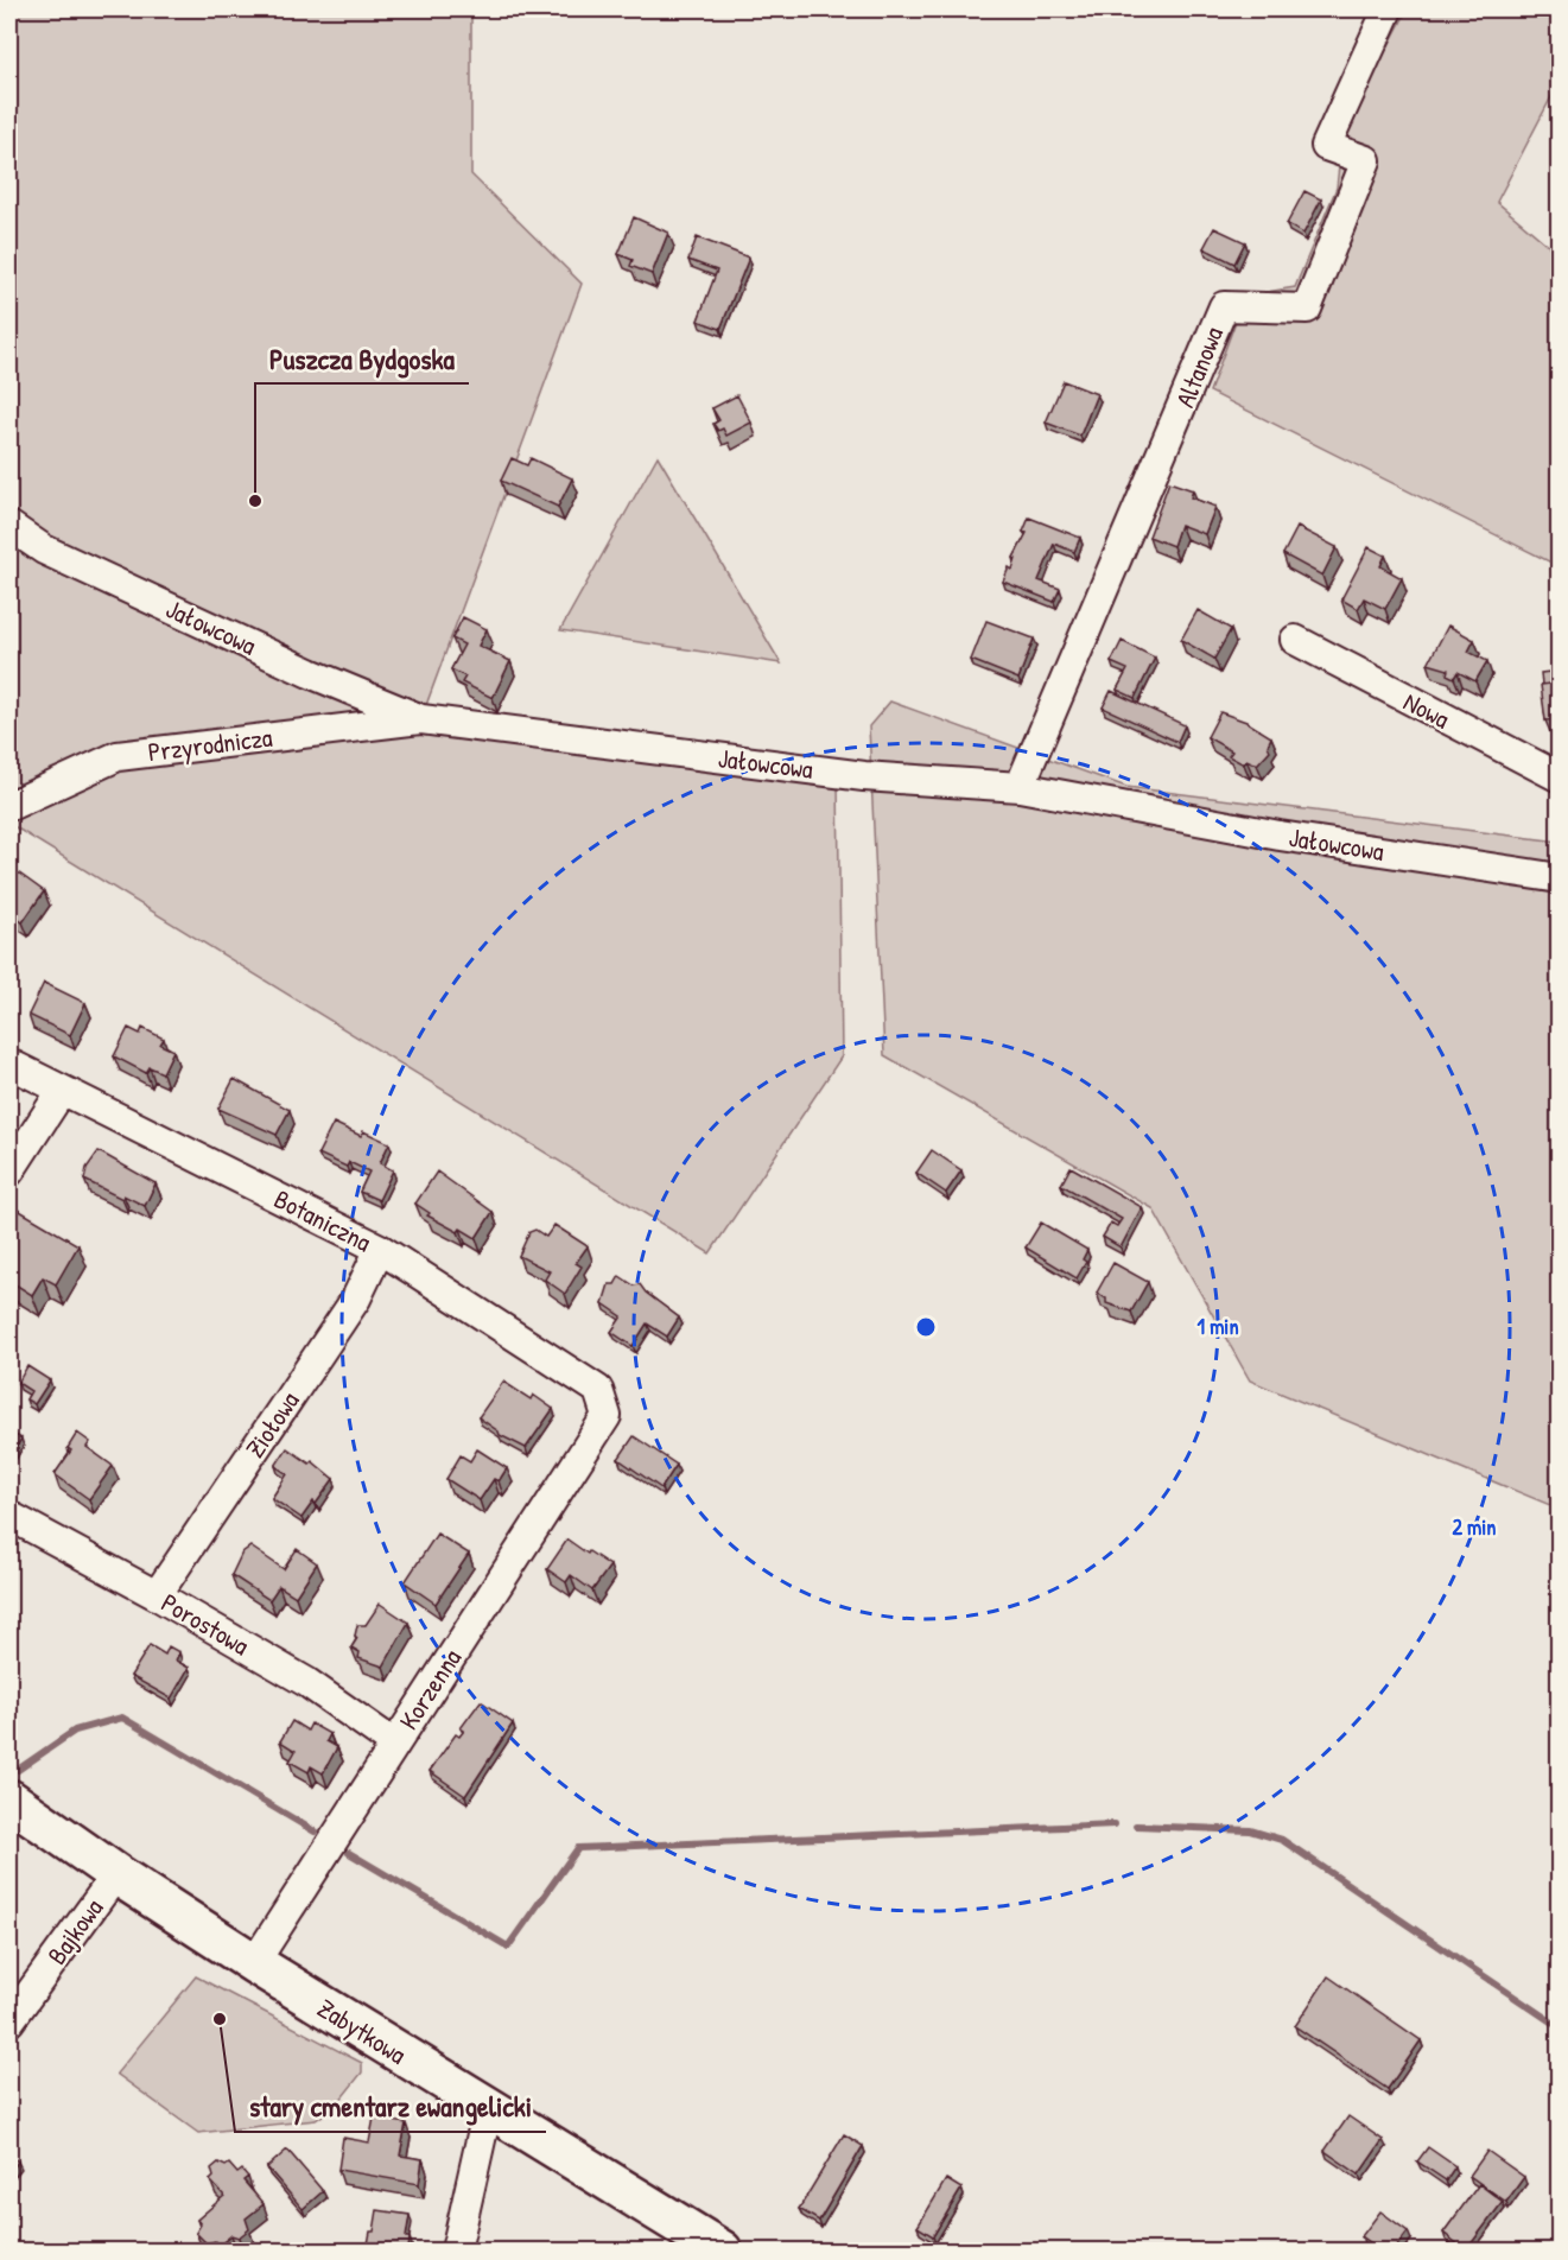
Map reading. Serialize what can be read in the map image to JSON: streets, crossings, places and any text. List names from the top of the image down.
{
  "streets": {
    "street": [
      "Altanowa",
      "Jałowcowa",
      "Nowa",
      "Przyrodnicza",
      "Botaniczna",
      "Ziołowa",
      "Porostowa",
      "Korzenna",
      "Bajkowa",
      "Zabytkowa"
    ]
  },
  "crossings": [
    ["Altanowa", "Jałowcowa"],
    ["Jałowcowa", "Przyrodnicza"],
    ["Botaniczna", "Ziołowa"],
    ["Botaniczna", "Korzenna"],
    ["Ziołowa", "Porostowa"],
    ["Porostowa", "Korzenna"],
    ["Korzenna", "Zabytkowa"],
    ["Bajkowa", "Zabytkowa"]
  ],
  "places": ["Puszcza Bydgoska", "stary cmentarz ewangelicki"],
  "rings": ["1 min", "2 min"]
}
